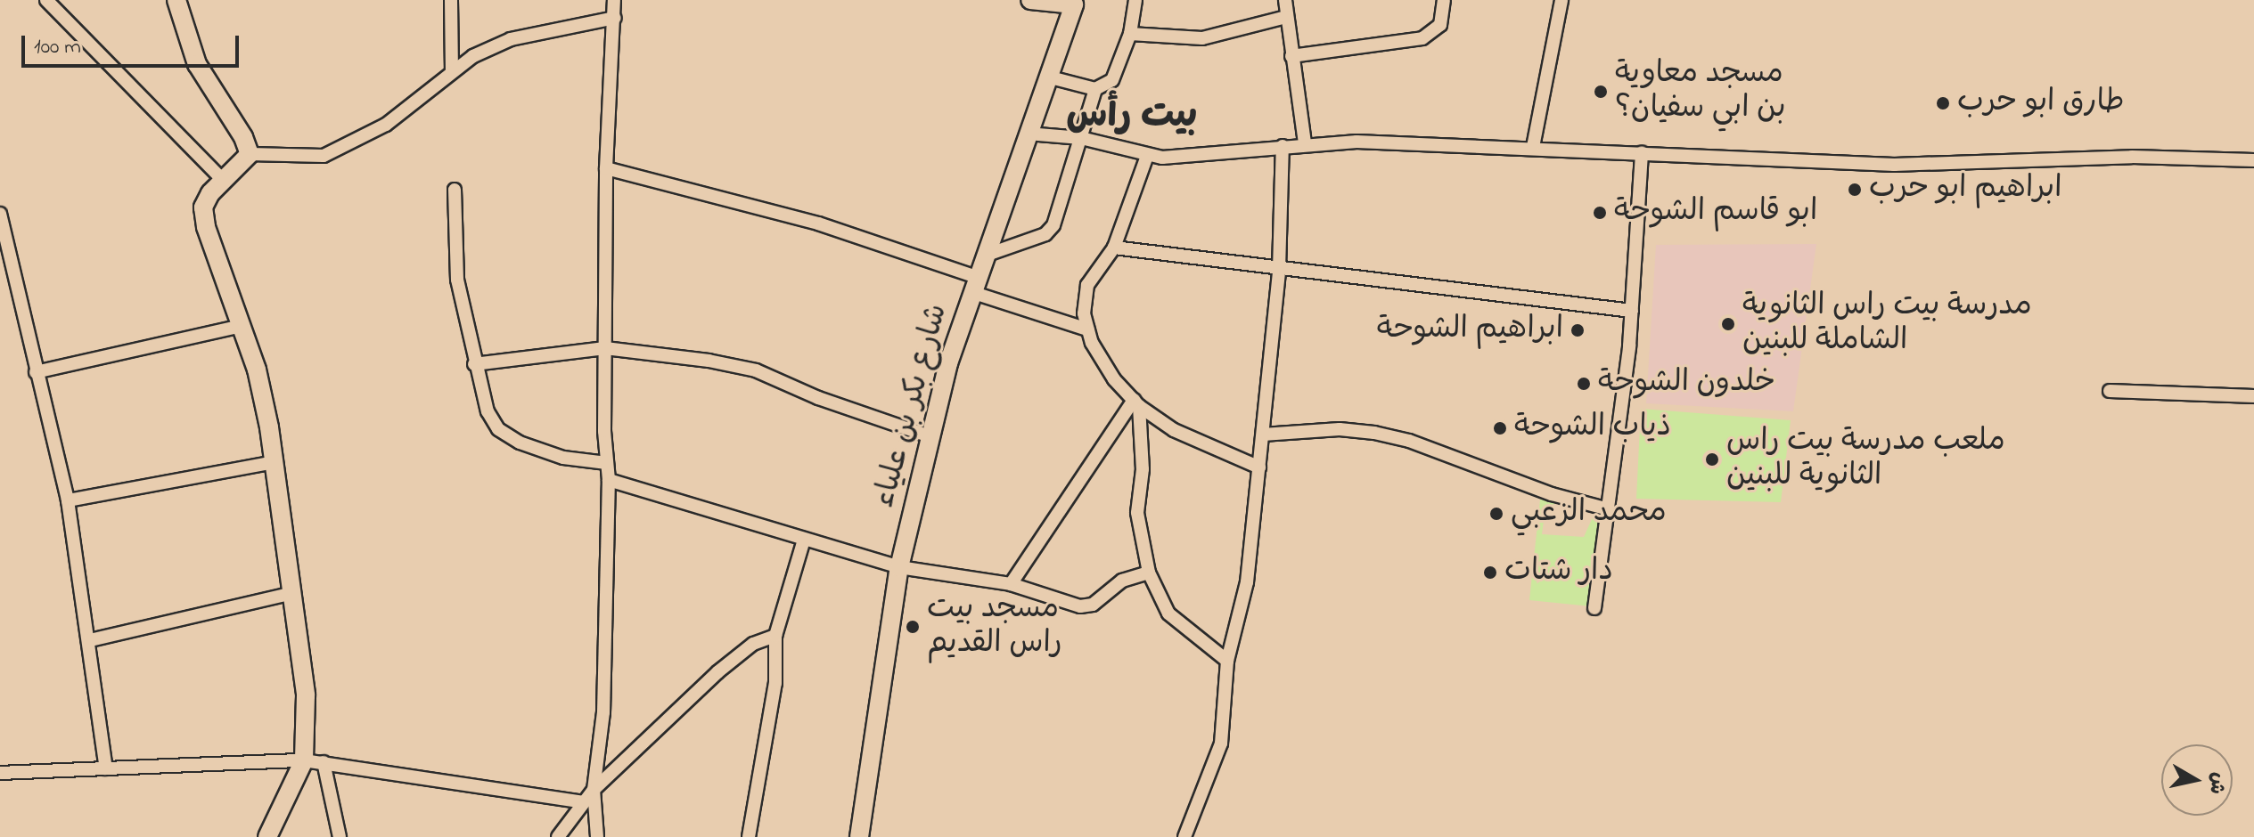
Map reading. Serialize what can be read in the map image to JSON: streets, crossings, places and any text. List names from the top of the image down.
{
  "streets": {
    "street": ["شارع بكر بن علياء"]
  },
  "districts": ["بيت رأس"],
  "places": [
    "مسجد معاوية بن ابي سفيان؟",
    "طارق ابو حرب",
    "ابراهيم ابو حرب",
    "ابو قاسم الشوحة",
    "مدرسة بيت راس الثانوية الشاملة للبنين",
    "ابراهيم الشوحة",
    "خلدون الشوحة",
    "ذياب الشوحة",
    "ملعب مدرسة بيت راس الثانوية للبنين",
    "محمد الزعبي",
    "دار شتات",
    "مسجد بيت راس القديم"
  ],
  "scale_bar": "100 m",
  "north": "right"
}
